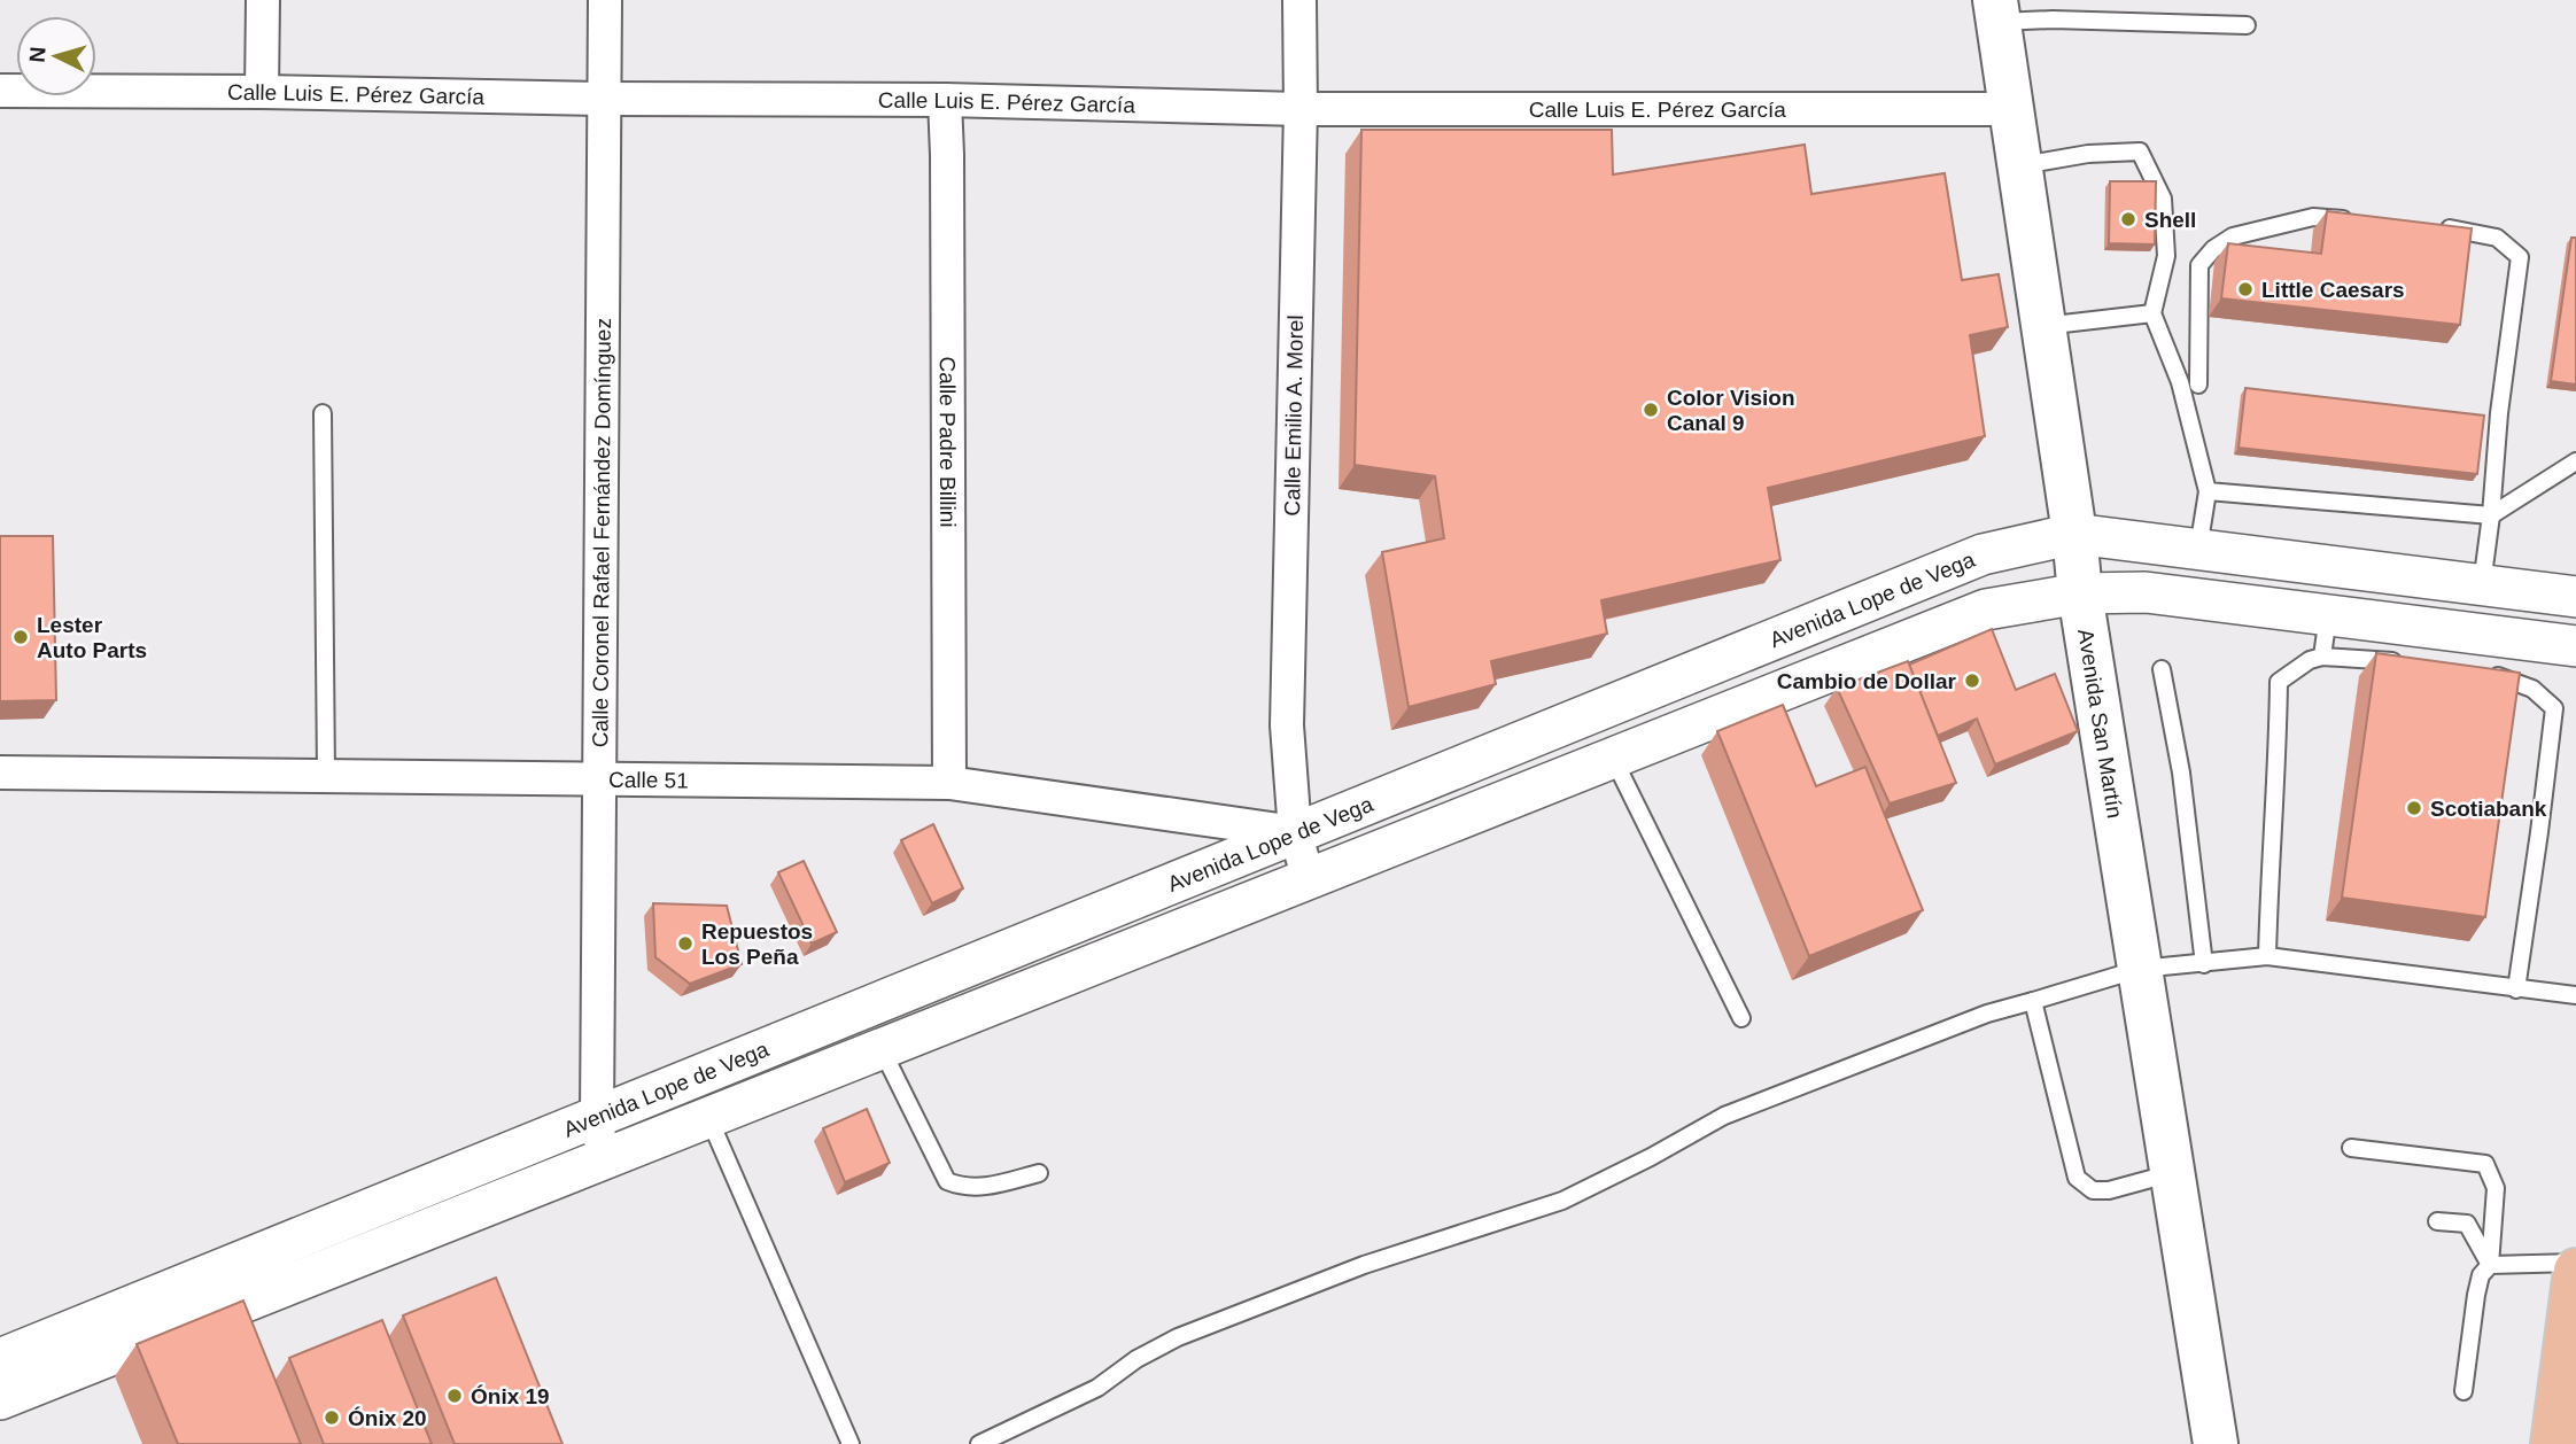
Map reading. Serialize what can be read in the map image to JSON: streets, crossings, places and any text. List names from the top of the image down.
{
  "streets": {
    "main road": ["Avenida San Martín"],
    "street": [
      "Calle Luis E. Pérez García",
      "Calle Emilio A. Morel",
      "Calle Padre Billini",
      "Calle Coronel Rafael Fernández Domínguez",
      "Avenida Lope de Vega",
      "Calle 51"
    ]
  },
  "crossings": [
    ["Calle Luis E. Pérez García", "Calle Emilio A. Morel"],
    ["Calle Luis E. Pérez García", "Calle Padre Billini"],
    ["Calle Luis E. Pérez García", "Calle Coronel Rafael Fernández Domínguez"],
    ["Calle Luis E. Pérez García", "Avenida San Martín"],
    ["Calle Emilio A. Morel", "Avenida Lope de Vega"],
    ["Calle Emilio A. Morel", "Calle 51"],
    ["Calle Padre Billini", "Calle 51"],
    ["Calle Coronel Rafael Fernández Domínguez", "Avenida Lope de Vega"],
    ["Calle Coronel Rafael Fernández Domínguez", "Calle 51"],
    ["Avenida Lope de Vega", "Avenida San Martín"],
    ["Avenida Lope de Vega", "Calle 51"]
  ],
  "places": [
    "Shell",
    "Little Caesars",
    "Color Vision Canal 9",
    "Lester Auto Parts",
    "Cambio de Dollar",
    "Scotiabank",
    "Repuestos Los Peña",
    "Ónix 19",
    "Ónix 20"
  ],
  "north": "left"
}
